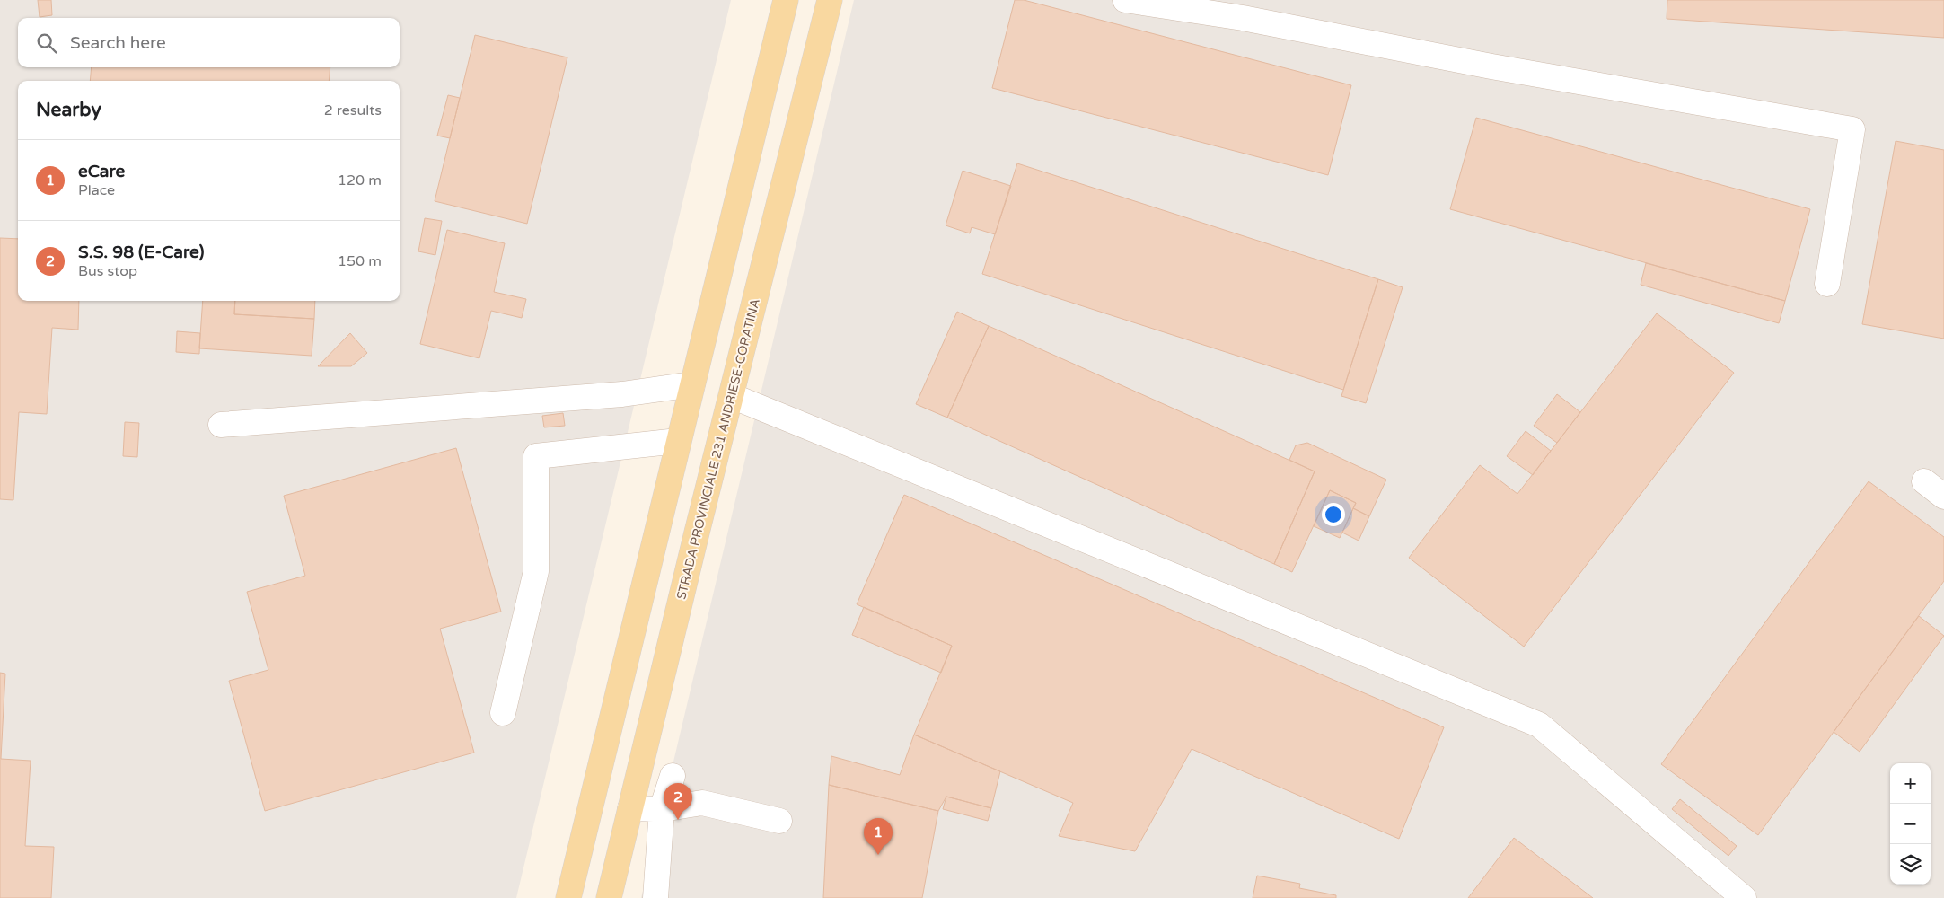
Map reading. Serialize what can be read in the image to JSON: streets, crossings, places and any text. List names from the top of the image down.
{
  "streets": {
    "main road": ["STRADA PROVINCIALE 231 ANDRIESE-CORATINA"]
  },
  "page": {
    "search": "Search here",
    "heading": ["Nearby", "2 results"],
    "list": [
      {
        "mark": "1",
        "name": "eCare",
        "note": "Place",
        "value": "120 m"
      },
      {
        "mark": "2",
        "name": "S.S. 98 (E-Care)",
        "note": "Bus stop",
        "value": "150 m"
      }
    ],
    "map_buttons": ["+", "−"],
    "pins": ["2", "1"]
  }
}
